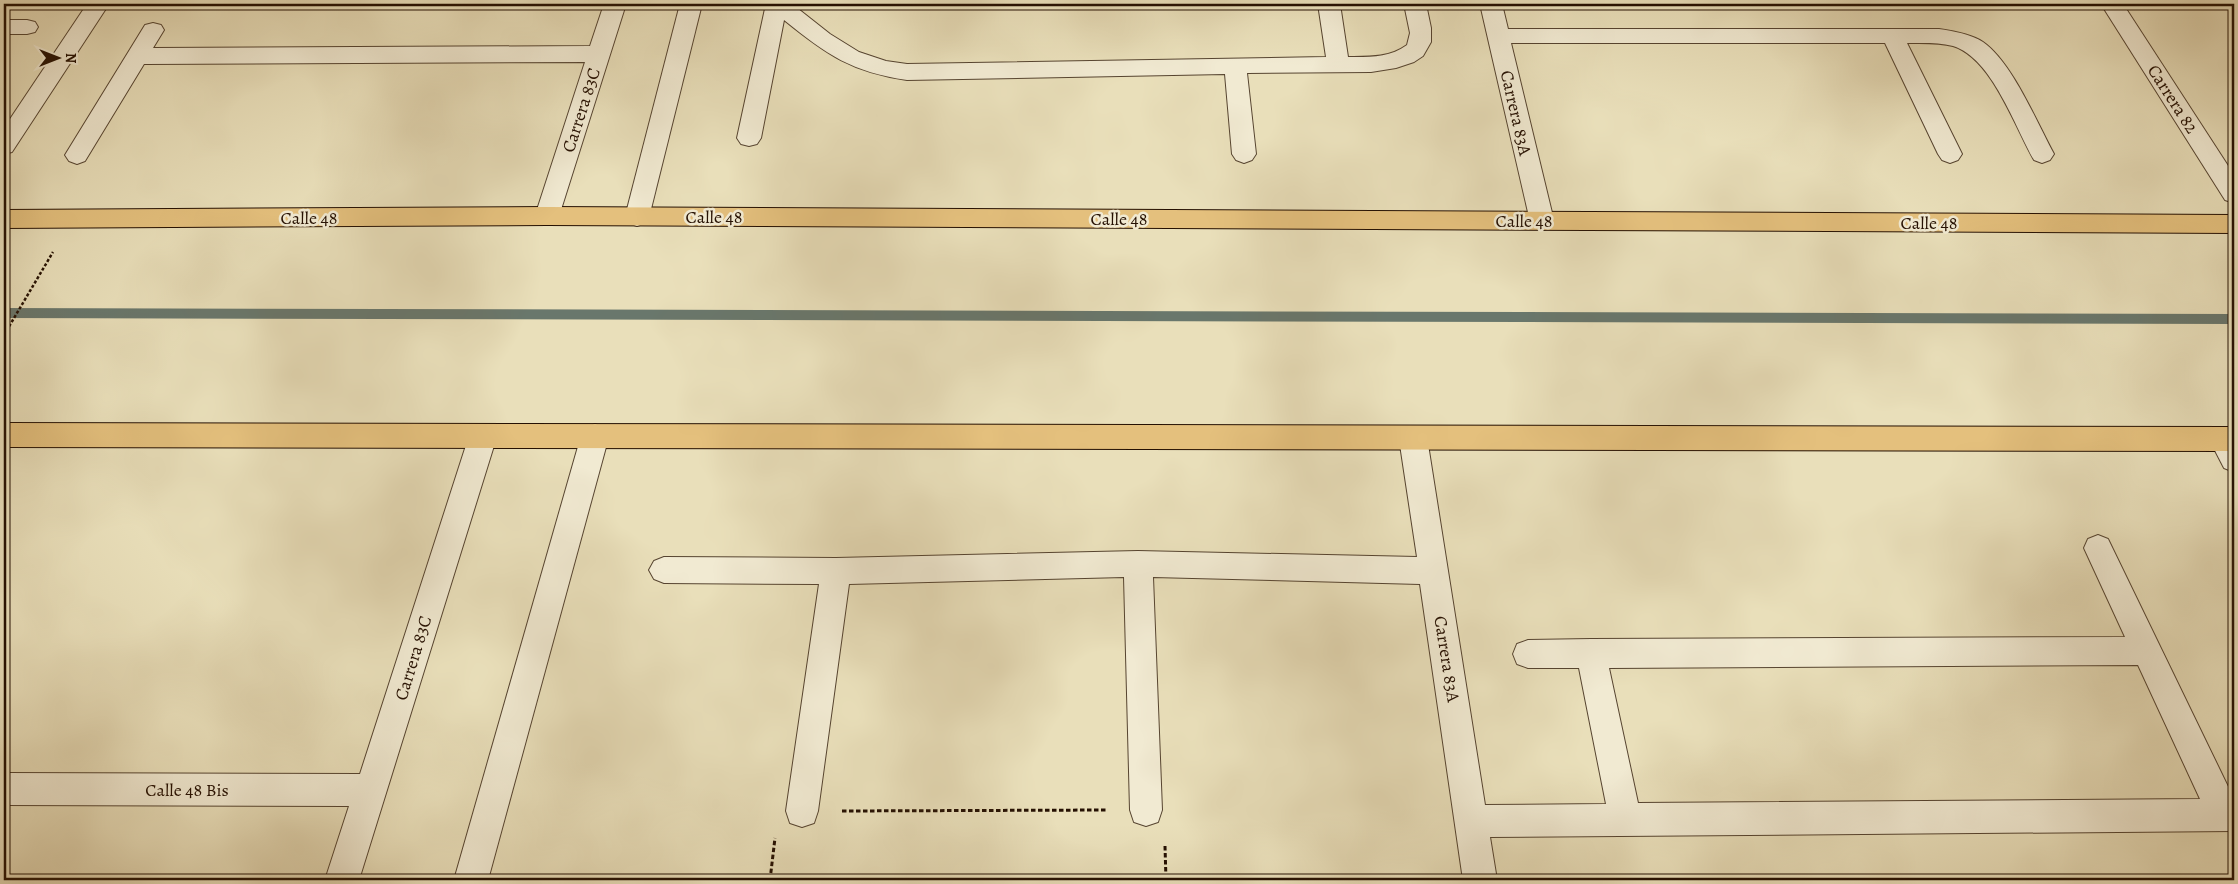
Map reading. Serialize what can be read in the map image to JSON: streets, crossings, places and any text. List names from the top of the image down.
{
  "streets": {
    "main road": ["Calle 48"],
    "street": [
      "Carrera 82",
      "Carrera 83C",
      "Carrera 83A",
      "Calle 48 Bis"
    ]
  },
  "crossings": [
    ["Carrera 83C", "Calle 48"],
    ["Carrera 83C", "Calle 48 Bis"],
    ["Carrera 83A", "Calle 48"]
  ],
  "north": "right"
}
